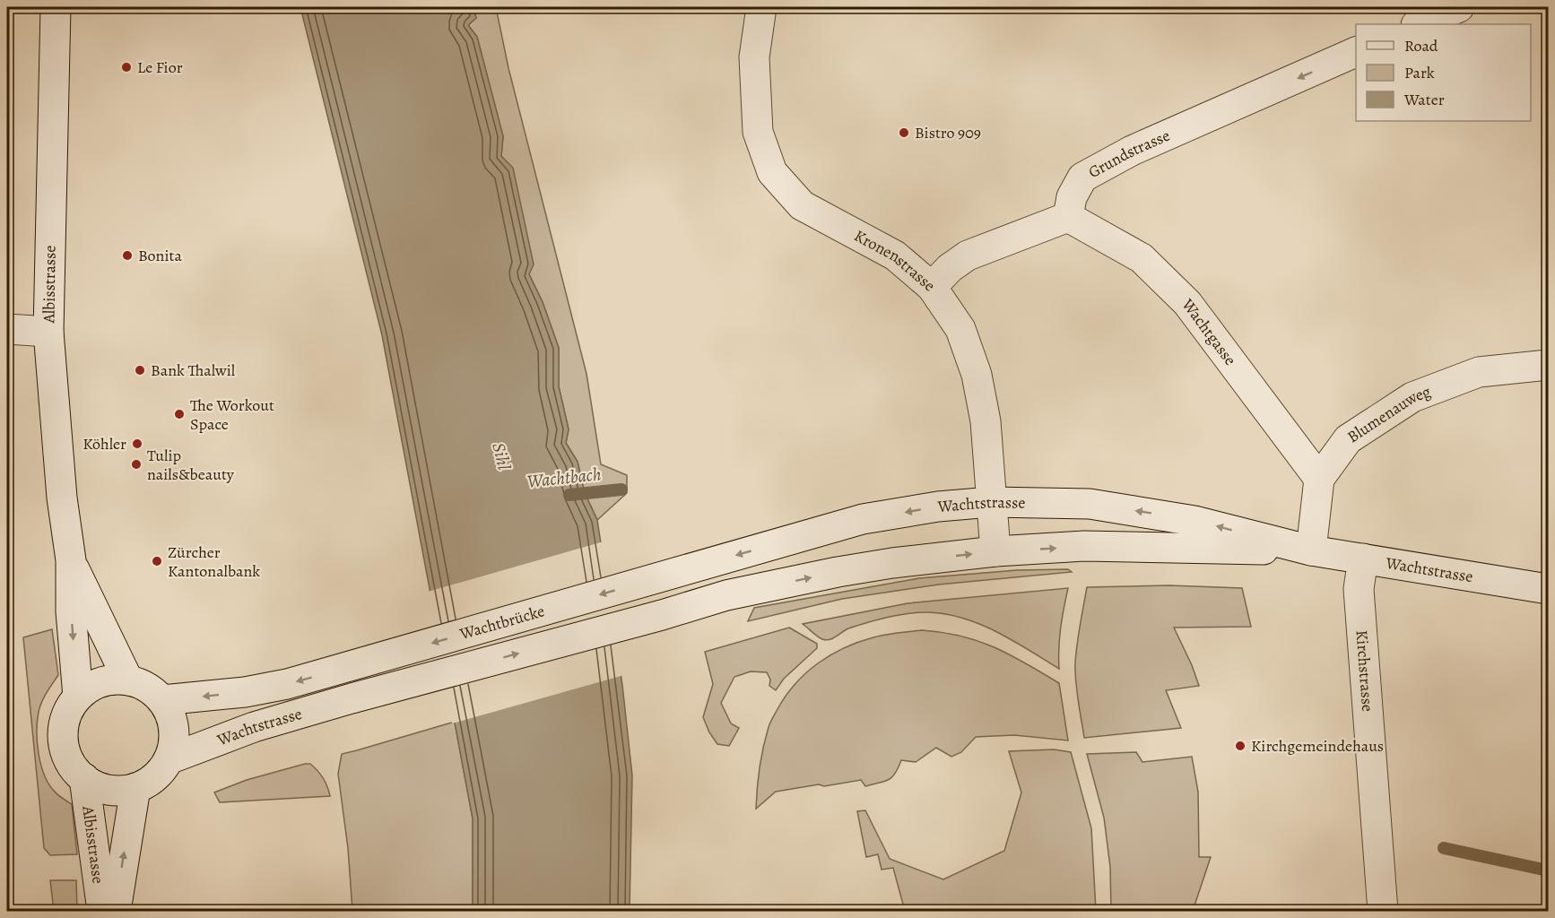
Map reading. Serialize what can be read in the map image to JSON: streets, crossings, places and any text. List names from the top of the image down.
{
  "streets": {
    "main road": [
      "Grundstrasse",
      "Kronenstrasse",
      "Albisstrasse",
      "Wachtgasse",
      "Blumenauweg",
      "Wachtstrasse",
      "Wachtbrücke",
      "Kirchstrasse"
    ]
  },
  "crossings": [
    ["Grundstrasse", "Wachtgasse"],
    ["Kronenstrasse", "Wachtstrasse"],
    ["Albisstrasse", "Wachtstrasse"],
    ["Wachtgasse", "Blumenauweg"],
    ["Blumenauweg", "Wachtstrasse"],
    ["Wachtstrasse", "Wachtbrücke"],
    ["Wachtstrasse", "Kirchstrasse"]
  ],
  "one_way": ["Grundstrasse"],
  "water": ["Sihl", "Wachtbach"],
  "places": [
    "Le Fior",
    "Bistro 909",
    "Bonita",
    "Bank Thalwil",
    "The Workout Space",
    "Köhler",
    "Tulip nails&beauty",
    "Zürcher Kantonalbank",
    "Kirchgemeindehaus"
  ],
  "legend": ["Road", "Park", "Water"]
}
